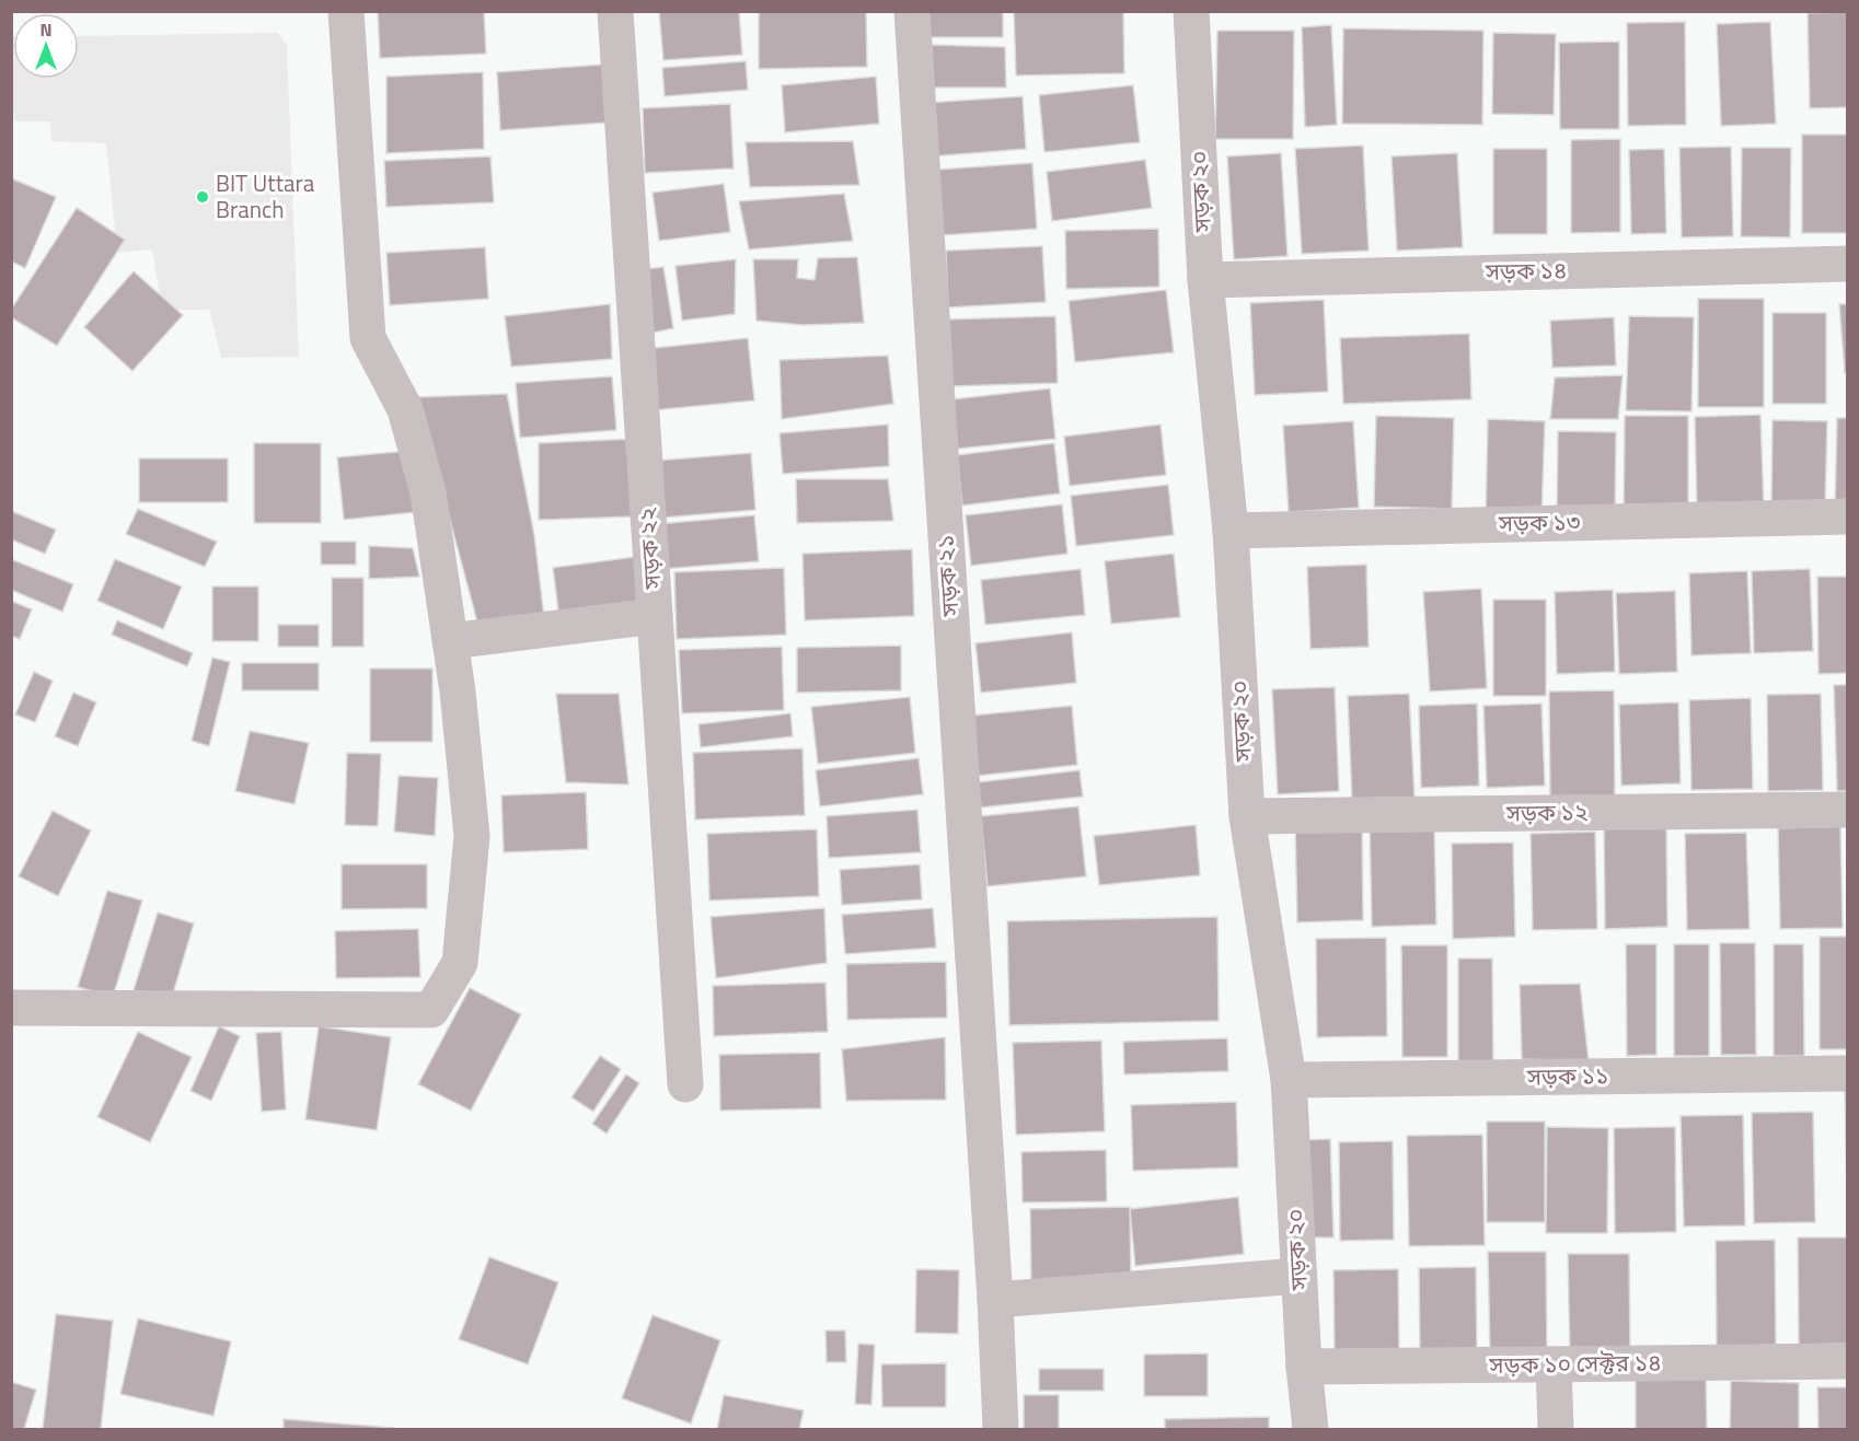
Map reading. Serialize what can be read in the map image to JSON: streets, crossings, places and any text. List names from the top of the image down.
{
  "streets": {
    "street": [
      "সড়ক ২০",
      "সড়ক ১৪",
      "সড়ক ১৩",
      "সড়ক ২২",
      "সড়ক ২১",
      "সড়ক ১২",
      "সড়ক ১১",
      "সড়ক ১০ সেক্টর ১৪"
    ]
  },
  "crossings": [
    ["সড়ক ২০", "সড়ক ১৪"],
    ["সড়ক ২০", "সড়ক ১৩"],
    ["সড়ক ২০", "সড়ক ১২"],
    ["সড়ক ২০", "সড়ক ১১"],
    ["সড়ক ২০", "সড়ক ১০ সেক্টর ১৪"]
  ],
  "places": ["BIT Uttara Branch"],
  "north": "top"
}
